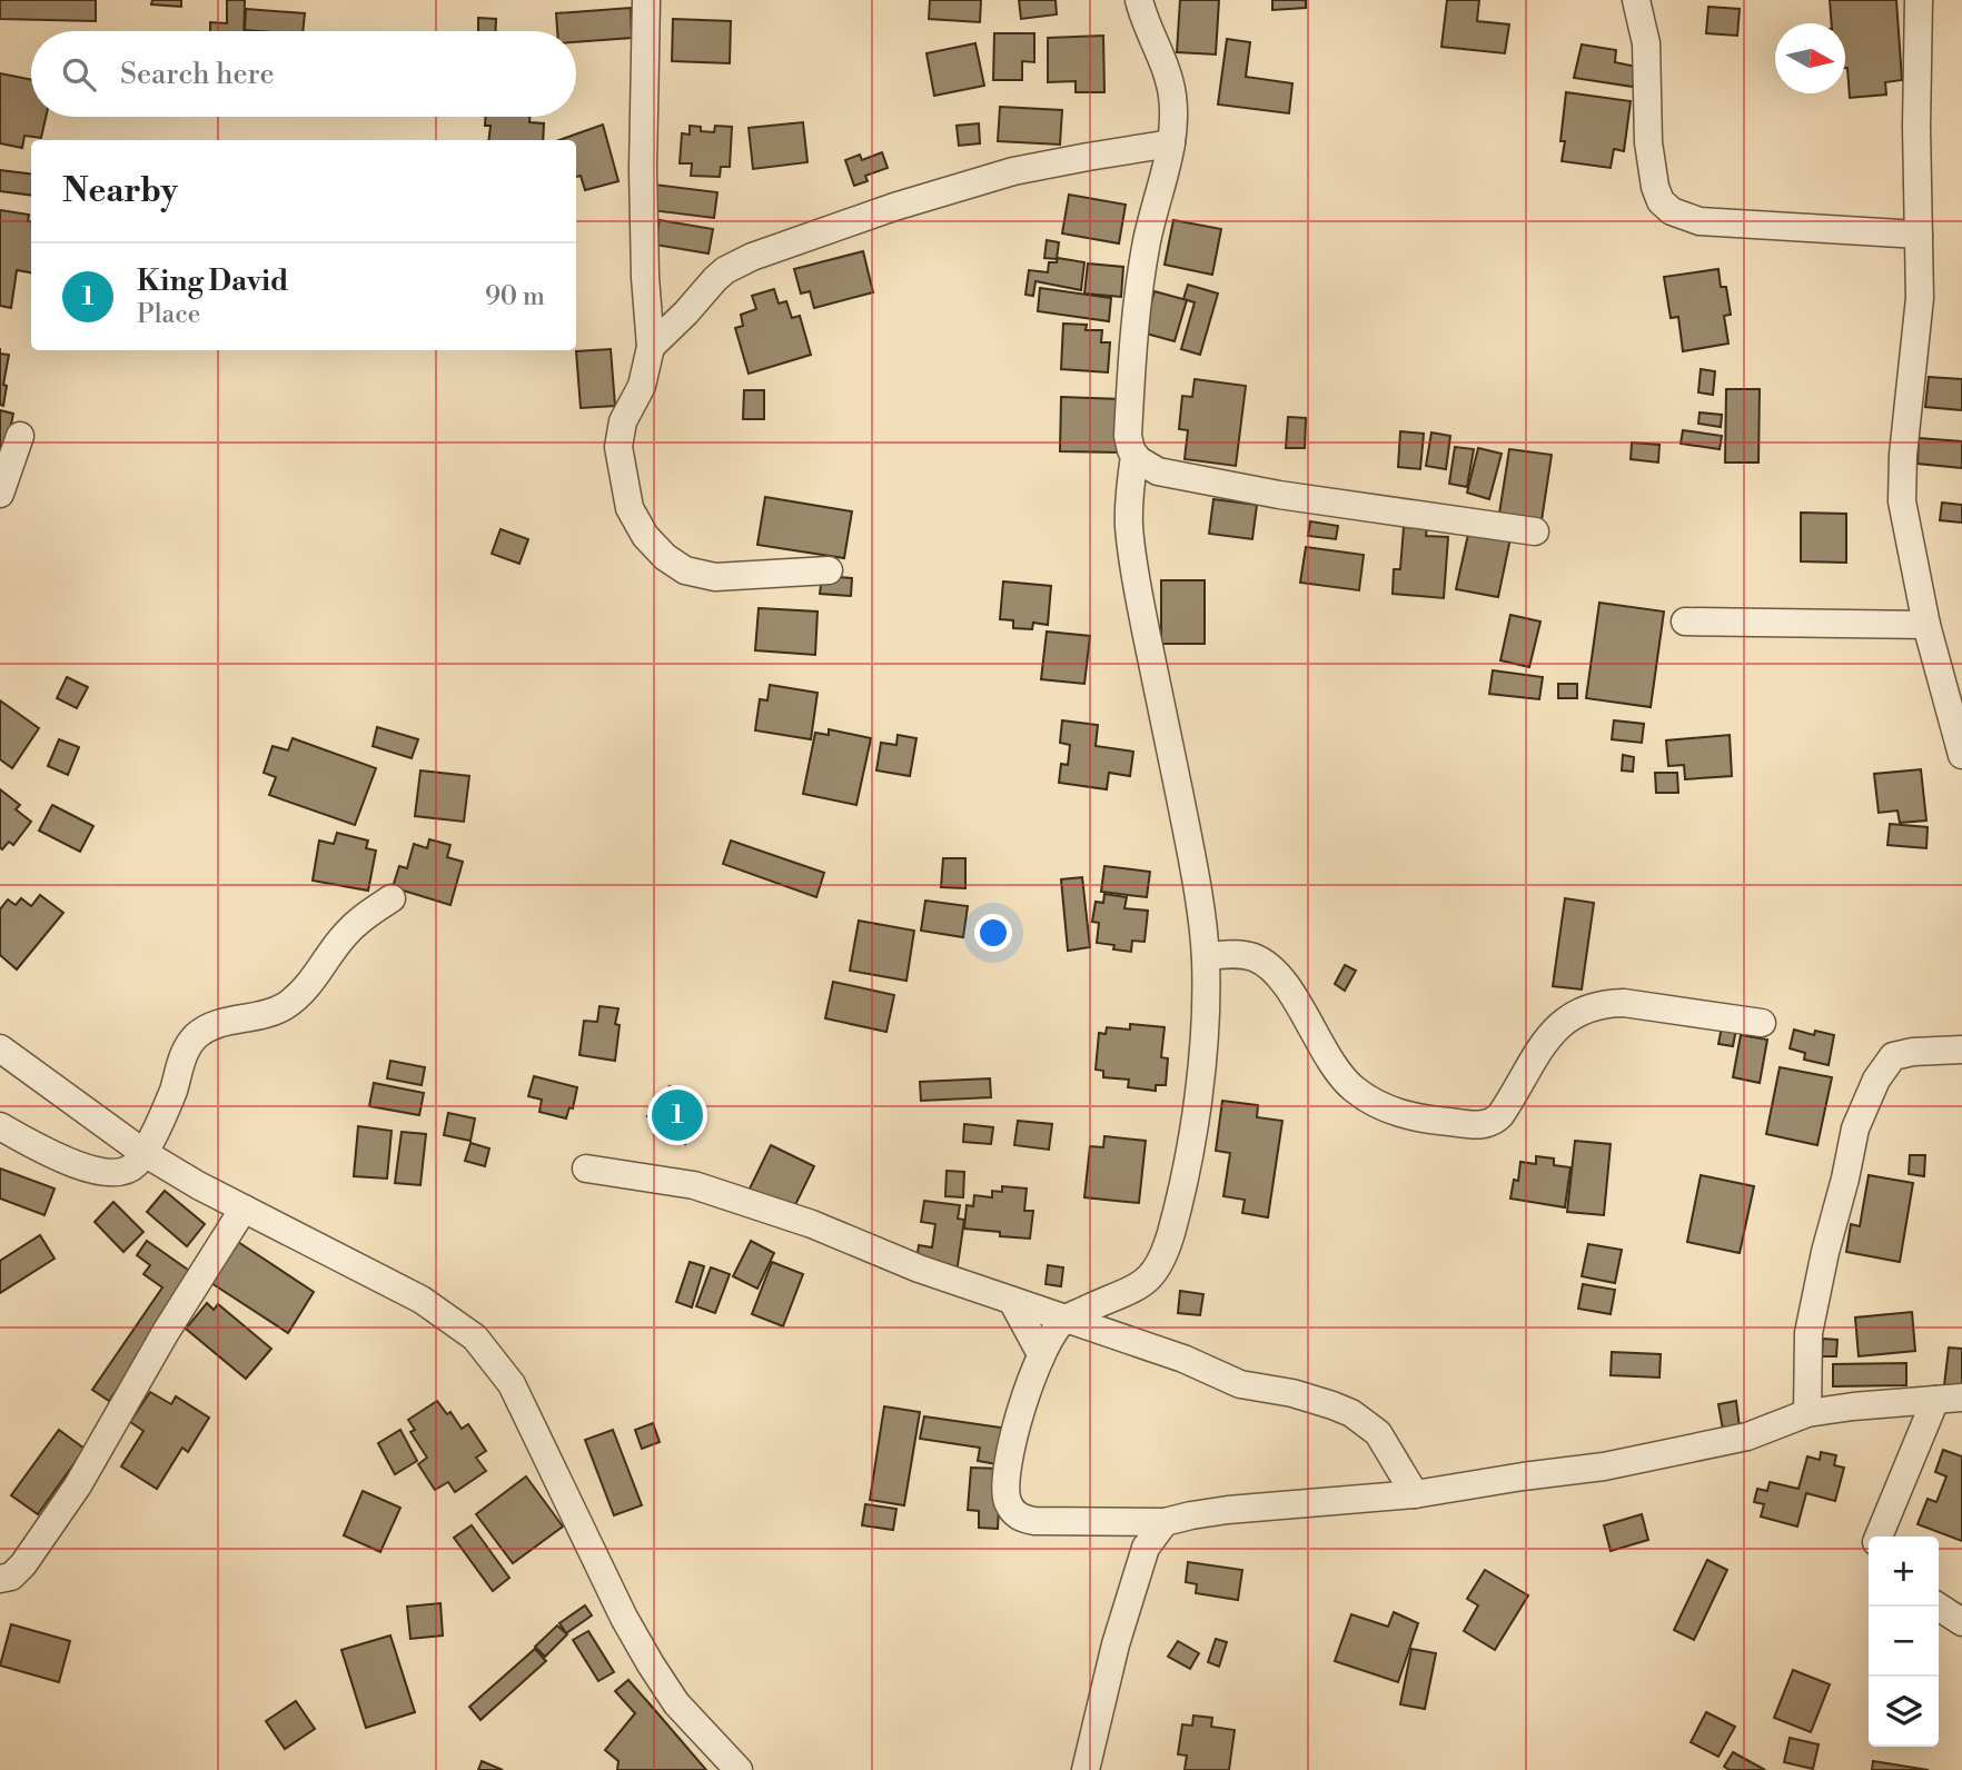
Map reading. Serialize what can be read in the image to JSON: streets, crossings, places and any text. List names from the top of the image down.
{
  "north": "right",
  "page": {
    "search": "Search here",
    "heading": "Nearby",
    "list": [
      {
        "mark": "1",
        "name": "King David",
        "note": "Place",
        "value": "90 m"
      }
    ],
    "pins": "1",
    "map_buttons": ["+", "−"]
  }
}
